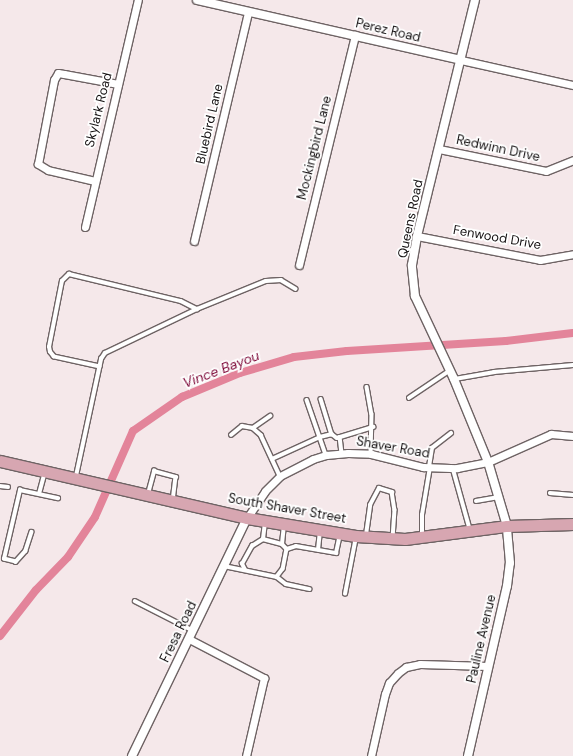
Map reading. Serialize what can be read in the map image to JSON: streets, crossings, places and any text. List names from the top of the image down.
{
  "streets": {
    "main road": ["South Shaver Street"],
    "street": [
      "Perez Road",
      "Skylark Road",
      "Bluebird Lane",
      "Mockingbird Lane",
      "Redwinn Drive",
      "Queens Road",
      "Fenwood Drive",
      "Shaver Road",
      "Fresa Road",
      "Pauline Avenue"
    ]
  },
  "crossings": [
    ["Perez Road", "Bluebird Lane"],
    ["Perez Road", "Mockingbird Lane"],
    ["Perez Road", "Queens Road"],
    ["Redwinn Drive", "Queens Road"],
    ["Queens Road", "Fenwood Drive"],
    ["Queens Road", "Shaver Road"],
    ["Queens Road", "South Shaver Street"],
    ["Queens Road", "Pauline Avenue"],
    ["Shaver Road", "South Shaver Street"],
    ["Shaver Road", "Fresa Road"],
    ["South Shaver Street", "Fresa Road"],
    ["South Shaver Street", "Pauline Avenue"]
  ],
  "water": ["Vince Bayou"]
}
